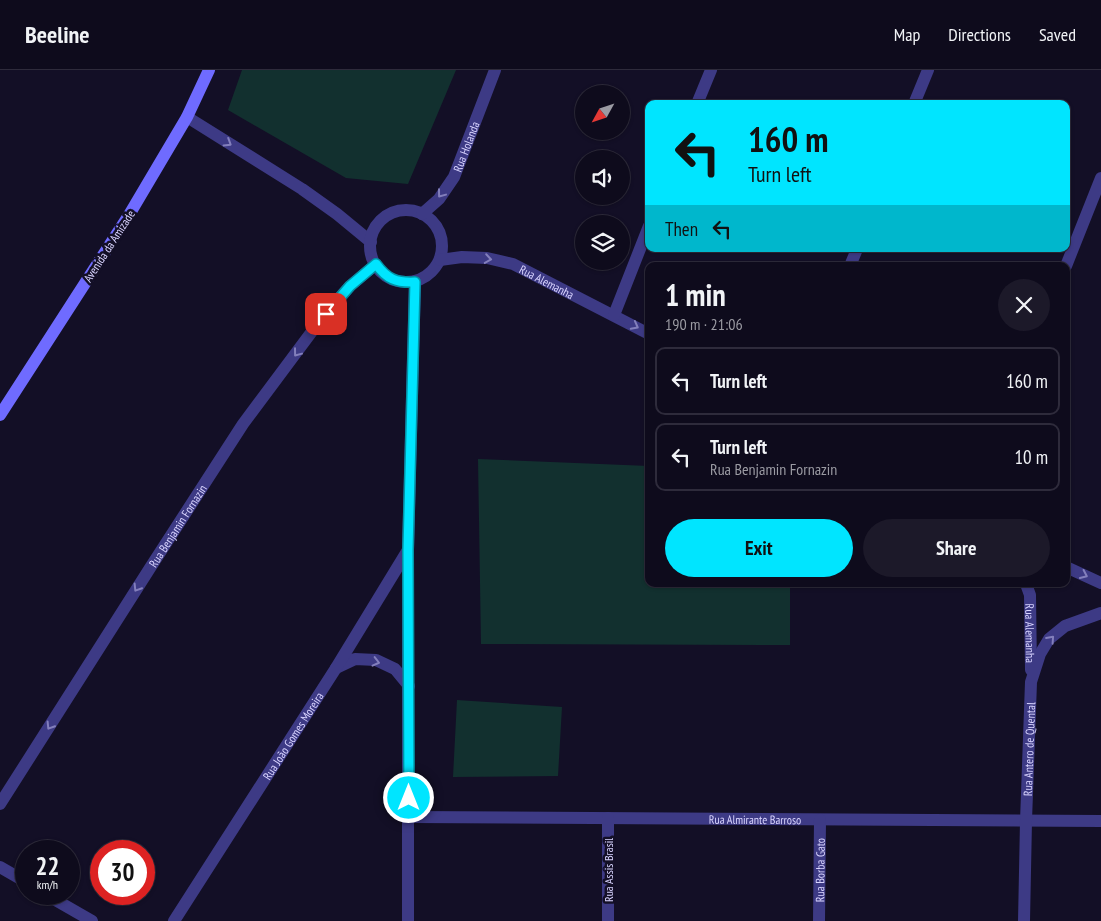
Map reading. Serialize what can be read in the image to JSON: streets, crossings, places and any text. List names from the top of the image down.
{
  "streets": {
    "main road": ["Avenida da Amizade"],
    "street": [
      "Rua Holanda",
      "Rua Alemanha",
      "Rua Benjamin Fornazin",
      "Rua João Gomes Moreira",
      "Rua Antero de Quental",
      "Rua Almirante Barroso",
      "Rua Assis Brasil",
      "Rua Borba Gato"
    ]
  },
  "crossings": [
    ["Rua Holanda", "Rua Alemanha"],
    ["Rua Holanda", "Rua Benjamin Fornazin"],
    ["Rua Alemanha", "Rua Benjamin Fornazin"],
    ["Rua Alemanha", "Rua Antero de Quental"],
    ["Rua Antero de Quental", "Rua Almirante Barroso"],
    ["Rua Almirante Barroso", "Rua Assis Brasil"],
    ["Rua Almirante Barroso", "Rua Borba Gato"]
  ],
  "one_way": ["Rua Holanda", "Rua Alemanha", "Rua Benjamin Fornazin"],
  "north": "bottom left",
  "page": {
    "header": "Beeline",
    "nav": ["Map", "Directions", "Saved"],
    "turn": ["160 m", "Turn left"],
    "then": "Then",
    "heading": ["1 min", "190 m · 21:06"],
    "list": [
      {
        "name": "Turn left",
        "value": "160 m"
      },
      {
        "name": "Turn left",
        "note": "Rua Benjamin Fornazin",
        "value": "10 m"
      }
    ],
    "buttons": ["Exit", "Share"],
    "speed": "22 km/h",
    "limit": "30"
  }
}
